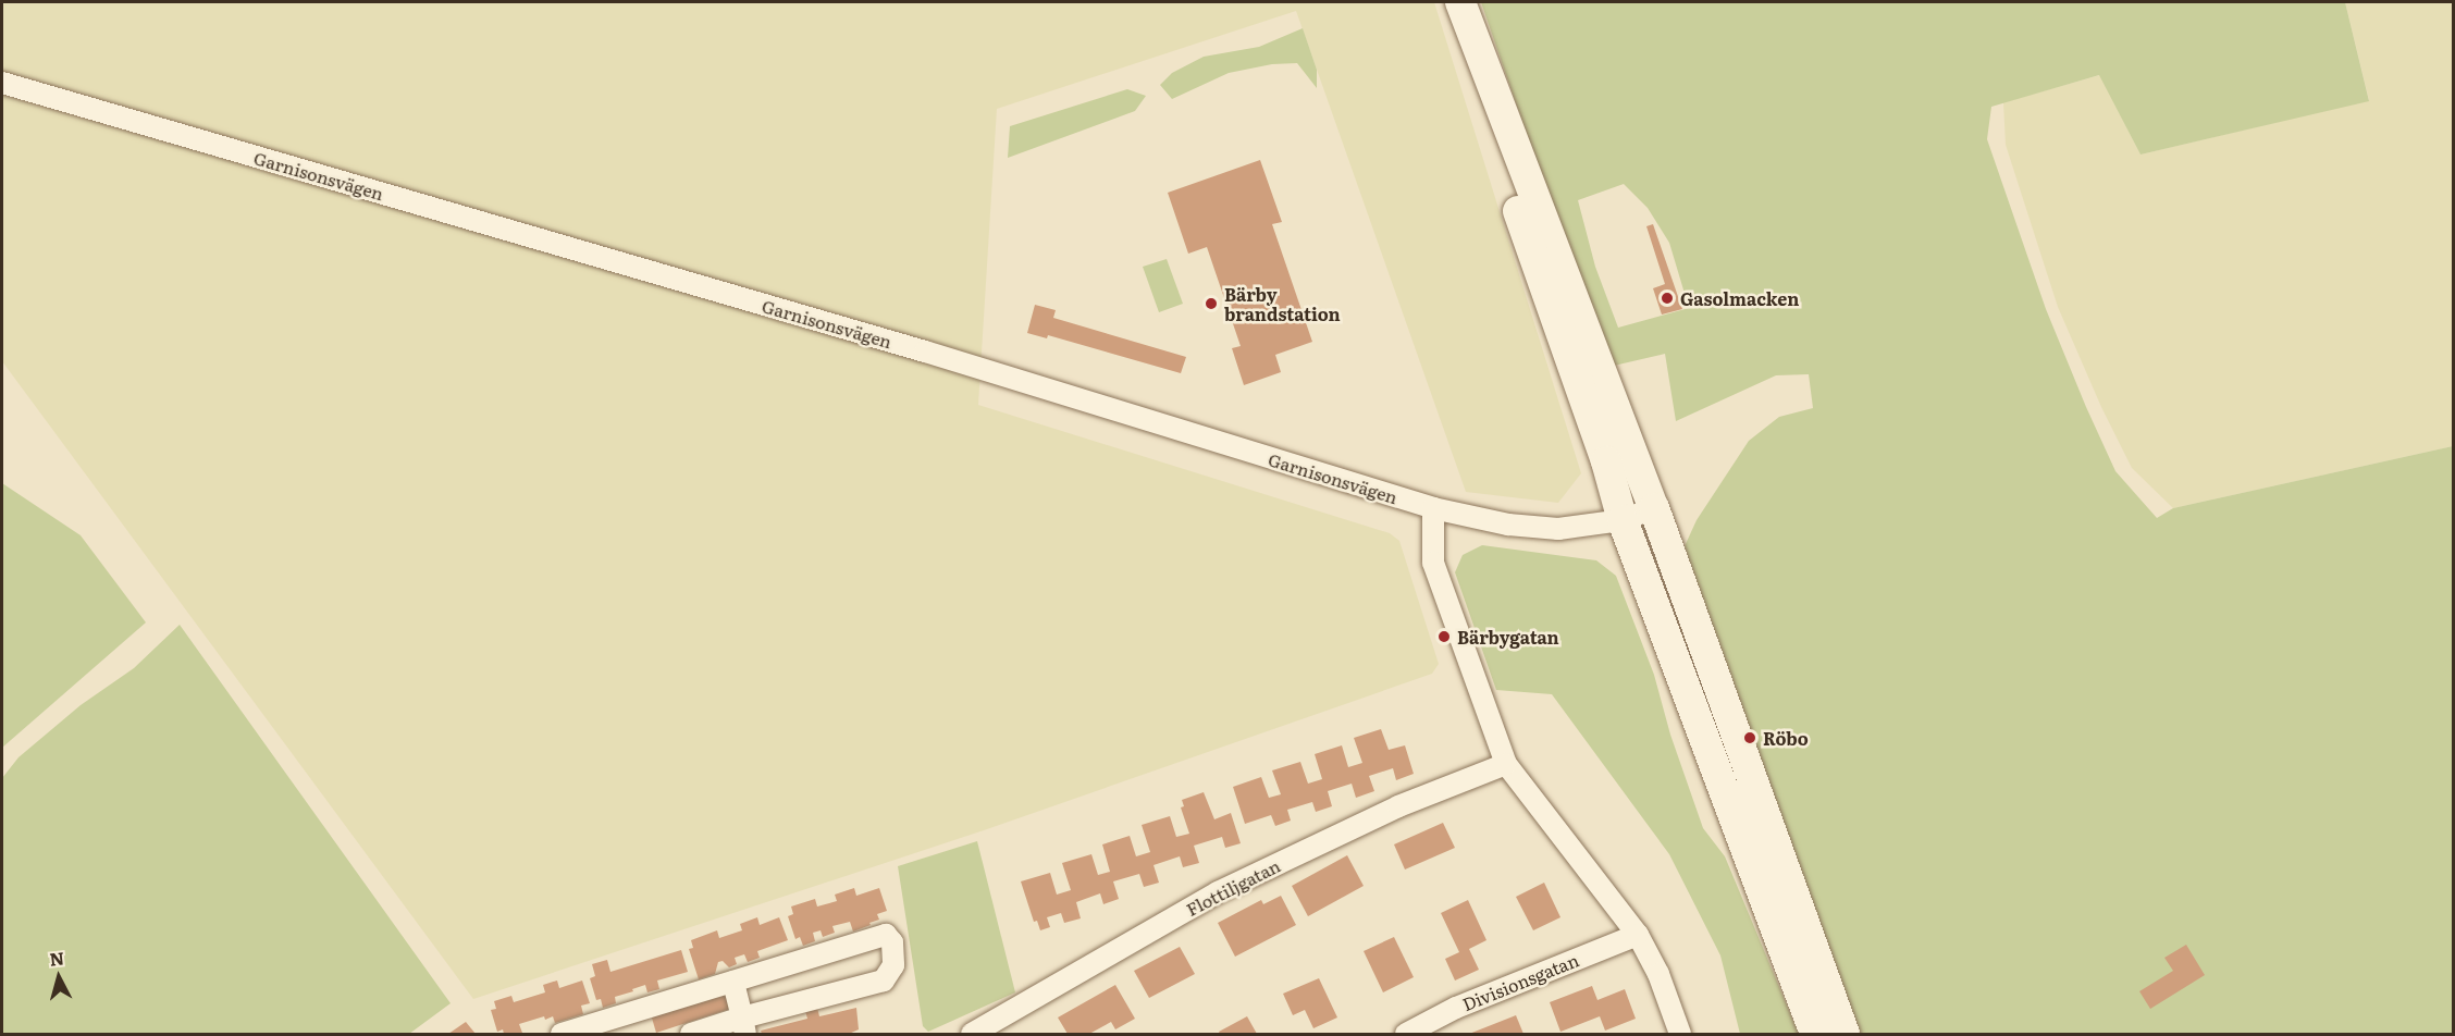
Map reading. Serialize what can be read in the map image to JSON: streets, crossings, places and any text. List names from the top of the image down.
{
  "streets": {
    "street": ["Garnisonsvägen", "Flottiljgatan", "Divisionsgatan"]
  },
  "places": [
    "Gasolmacken",
    "Bärby brandstation",
    "Bärbygatan",
    "Röbo"
  ],
  "north": "top"
}
